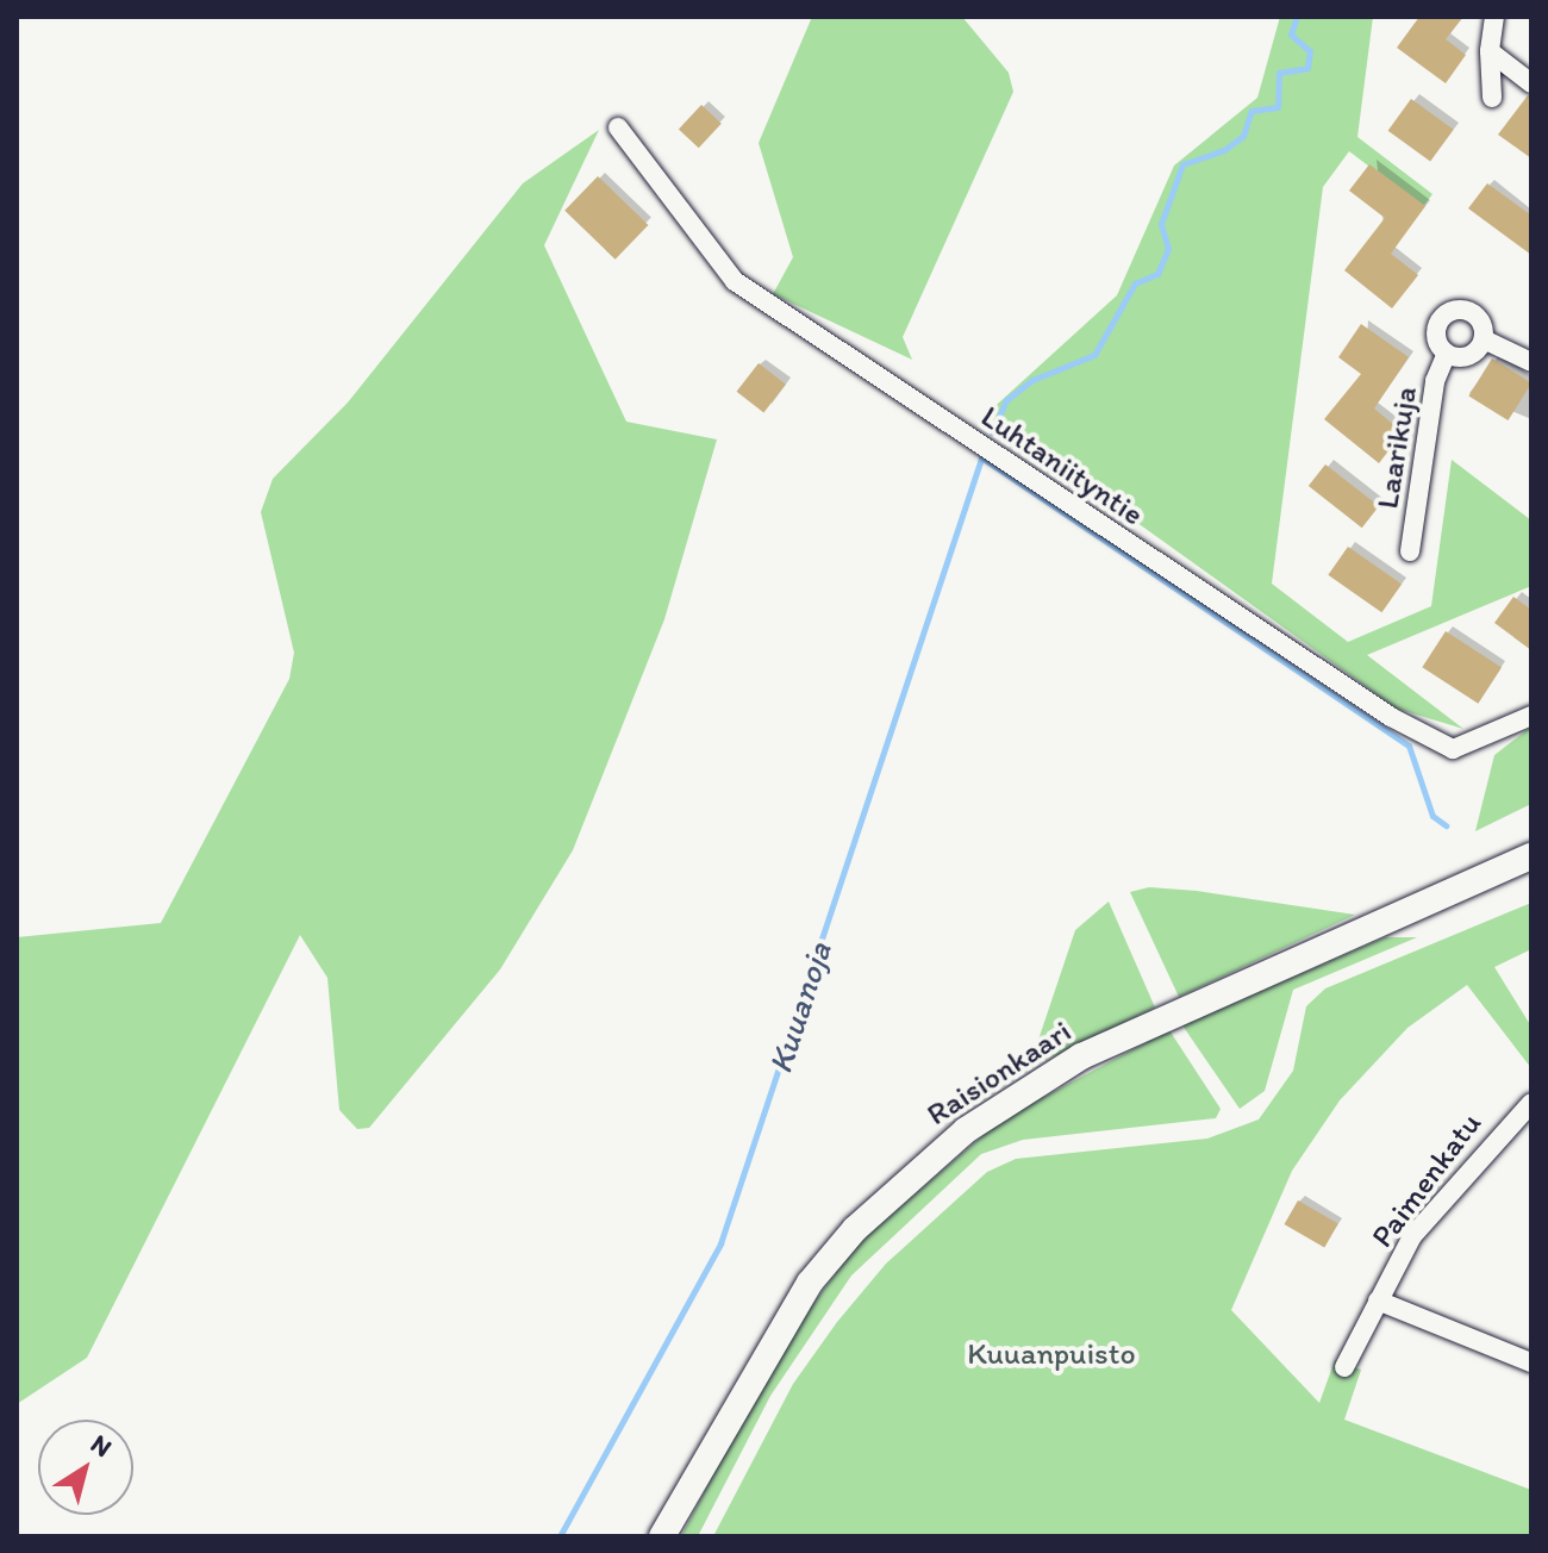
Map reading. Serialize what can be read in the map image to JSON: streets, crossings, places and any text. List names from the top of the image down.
{
  "streets": {
    "main road": ["Raisionkaari"],
    "street": ["Laarikuja", "Luhtaniityntie", "Paimenkatu"]
  },
  "water": ["Kuuanoja"],
  "parks": ["Kuuanpuisto"],
  "north": "top right"
}
